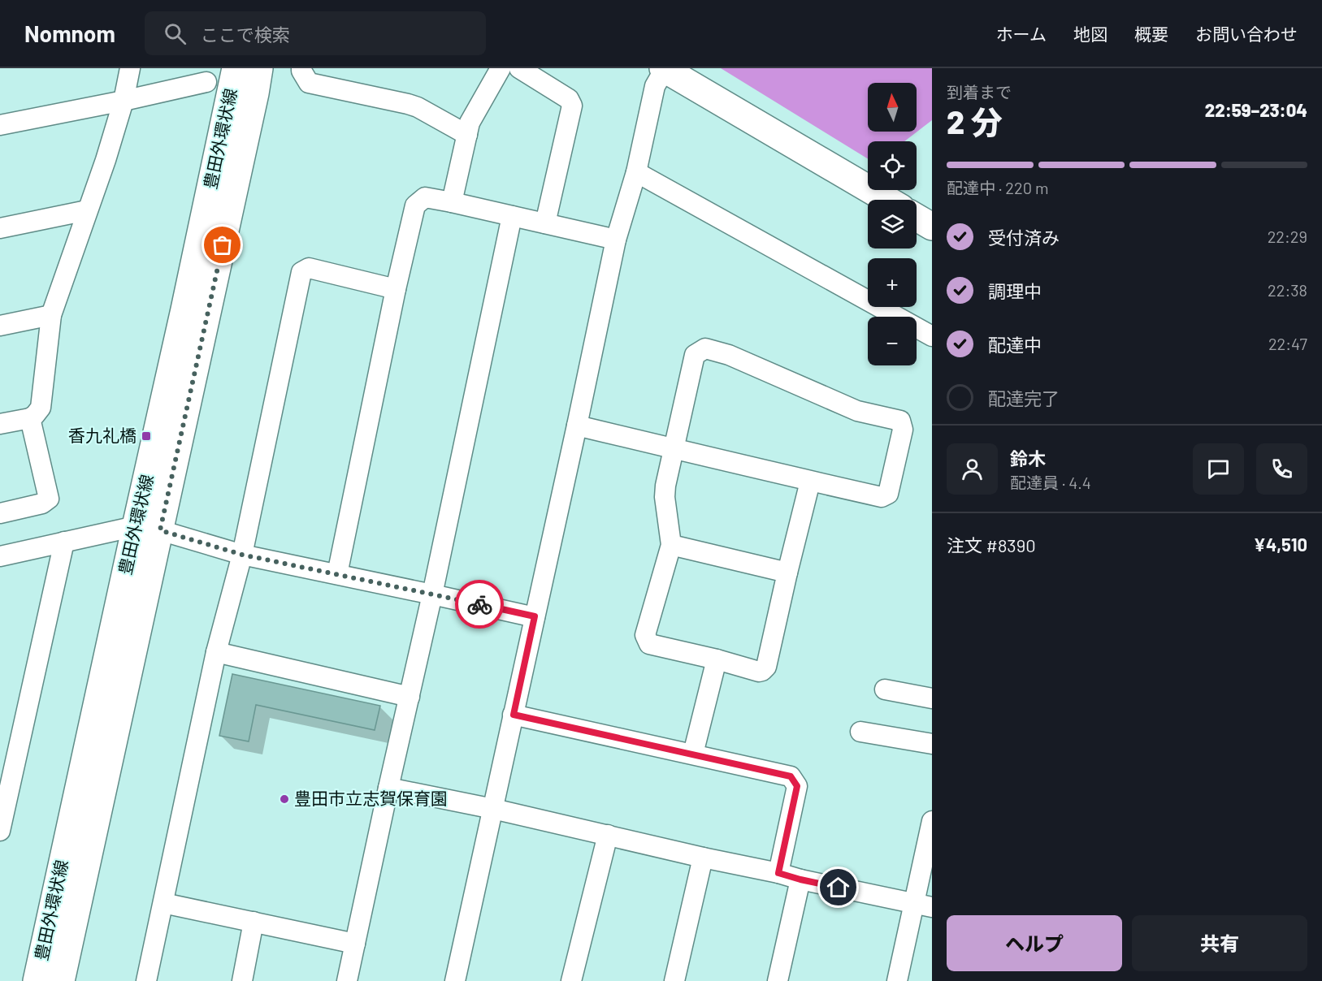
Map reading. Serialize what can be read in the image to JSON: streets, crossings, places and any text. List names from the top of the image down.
{
  "streets": {
    "street": ["豊田外環状線"]
  },
  "places": {
    "transit": ["香九礼橋"],
    "other": ["豊田市立志賀保育園"]
  },
  "north": "top",
  "page": {
    "header": "Nomnom",
    "search": "ここで検索",
    "nav": [
      "ホーム",
      "地図",
      "概要",
      "お問い合わせ"
    ],
    "heading": ["2 分", "到着まで", "22:59–23:04"],
    "panel": [
      "鈴木",
      "配達員 · 4.4",
      "注文 #8390",
      "¥4,510"
    ],
    "map_buttons": ["+", "−"],
    "bar": "配達中 · 220 m",
    "list": [
      ["受付済み", "22:29"],
      ["調理中", "22:38"],
      ["配達中", "22:47"],
      "配達完了"
    ],
    "buttons": ["ヘルプ", "共有"]
  }
}
